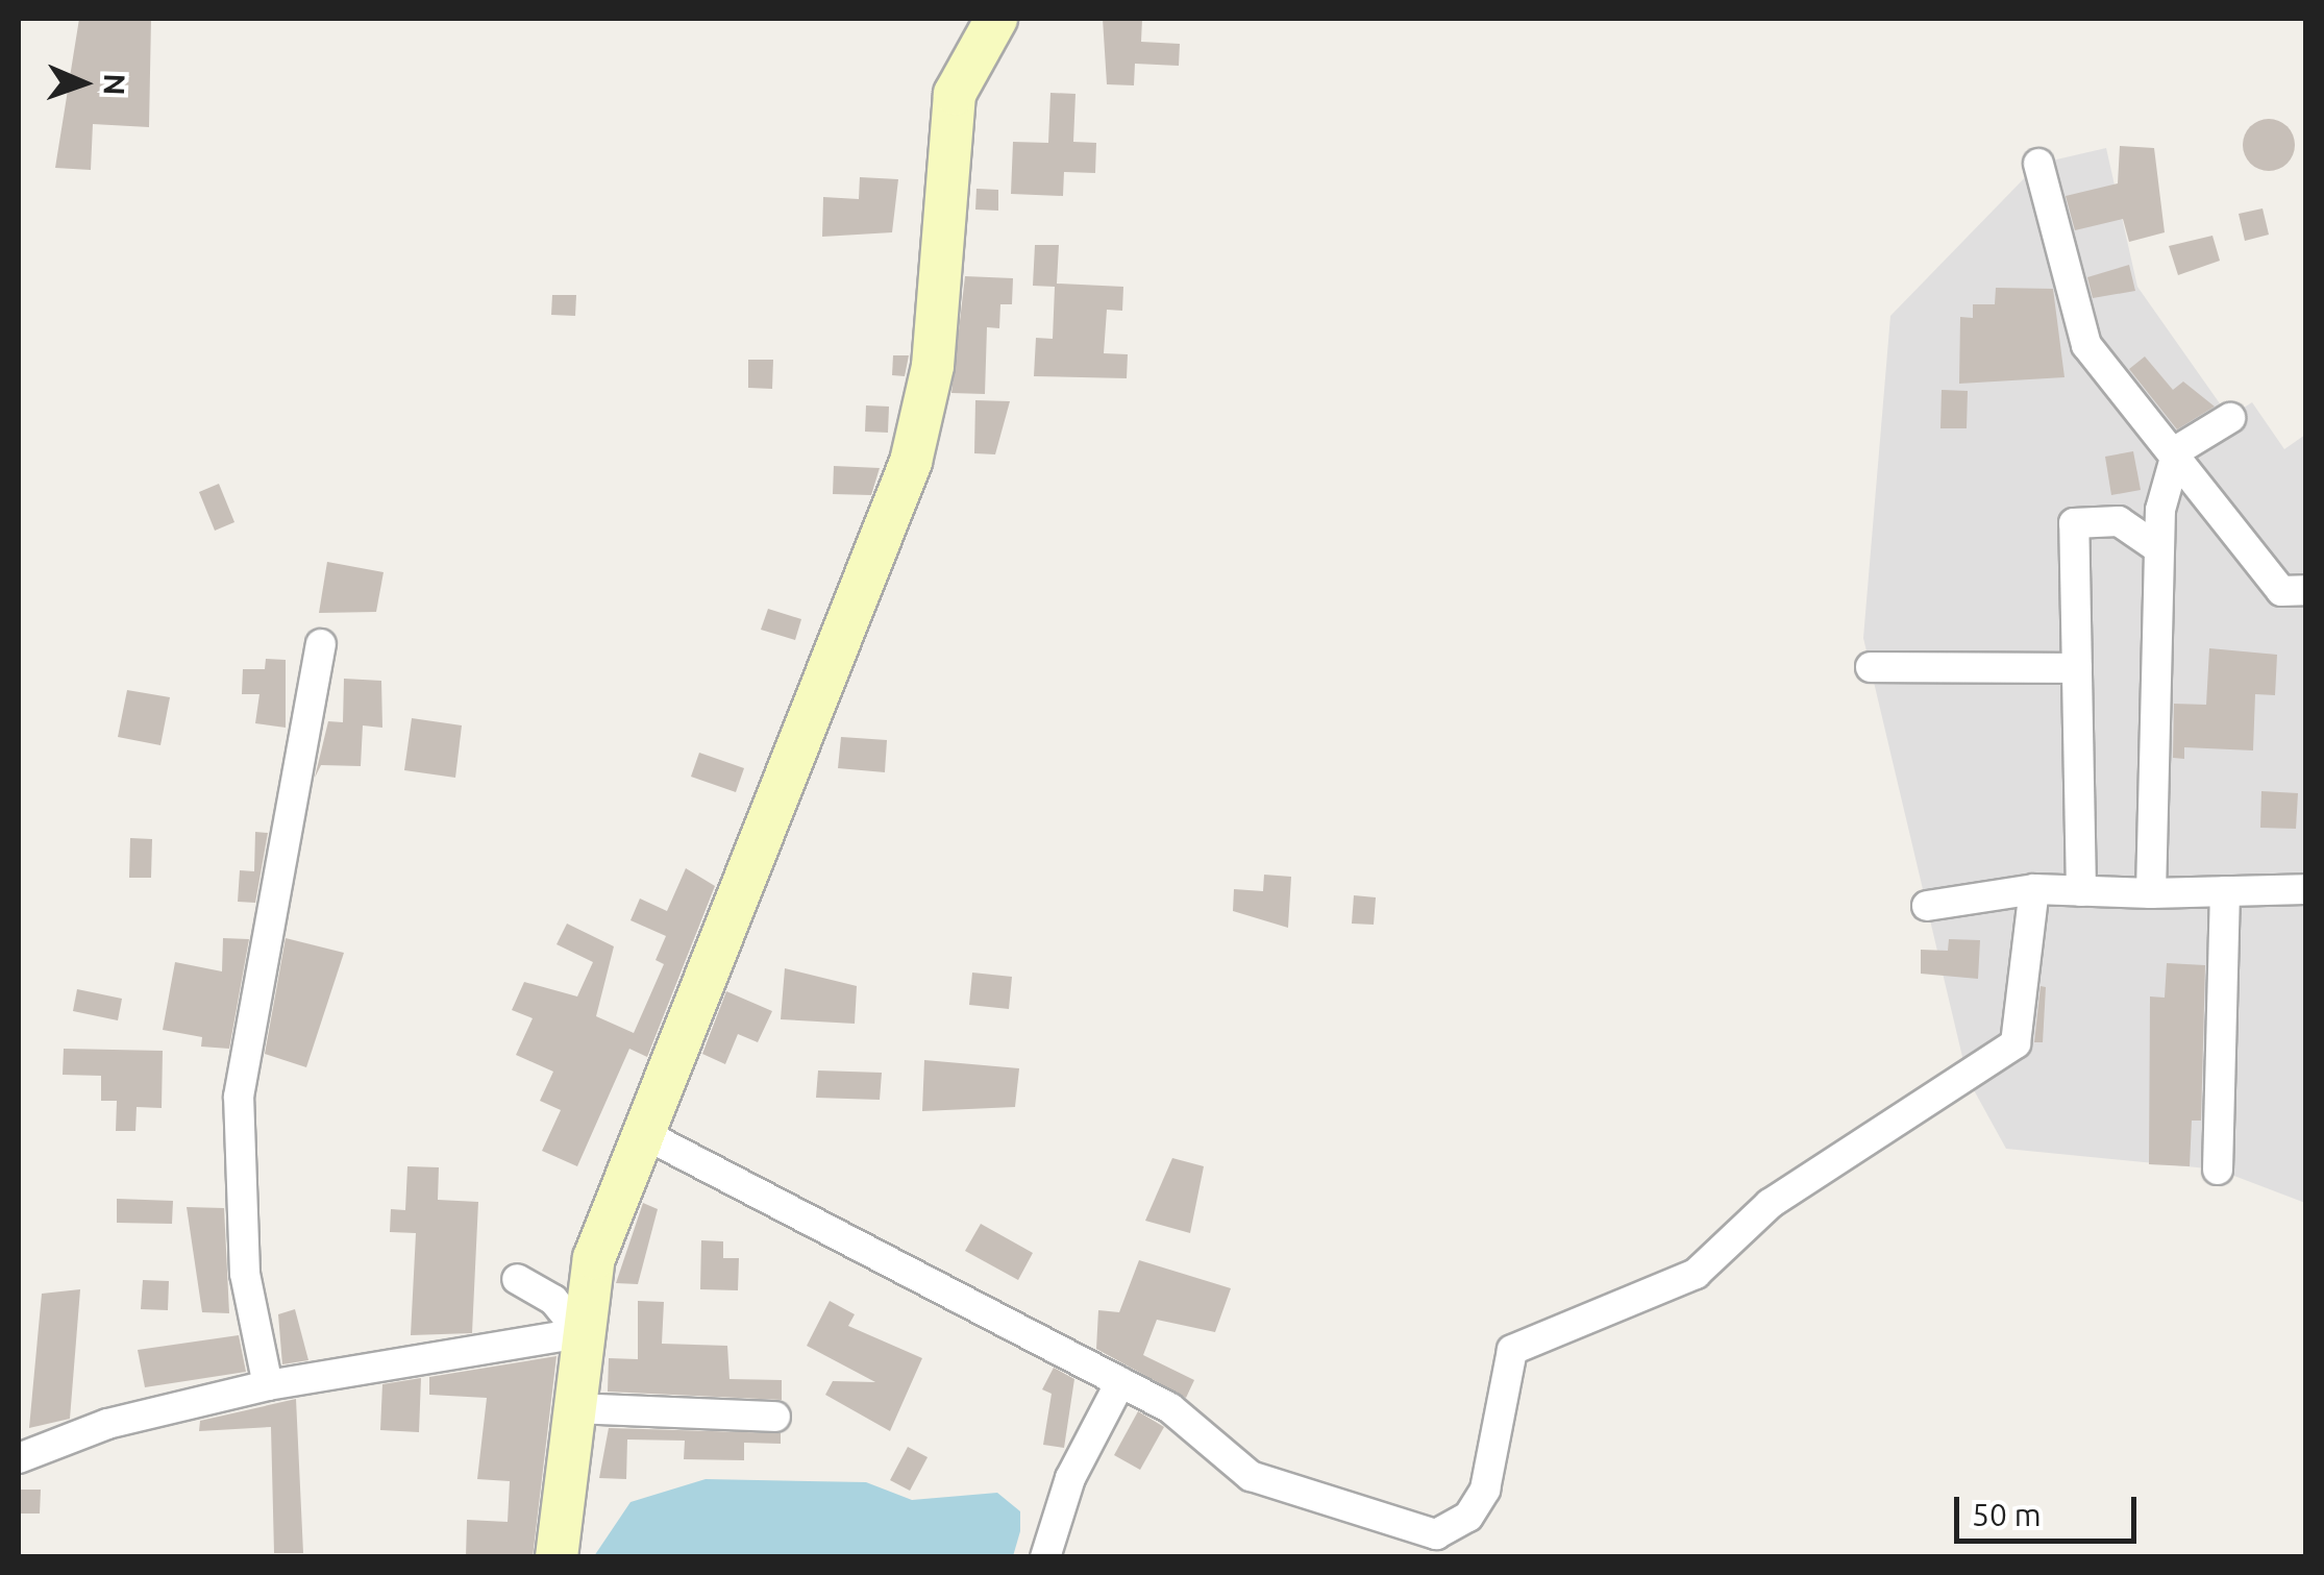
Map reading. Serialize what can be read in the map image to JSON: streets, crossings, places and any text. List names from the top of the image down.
{
  "scale_bar": "50 m",
  "north": "right"
}
